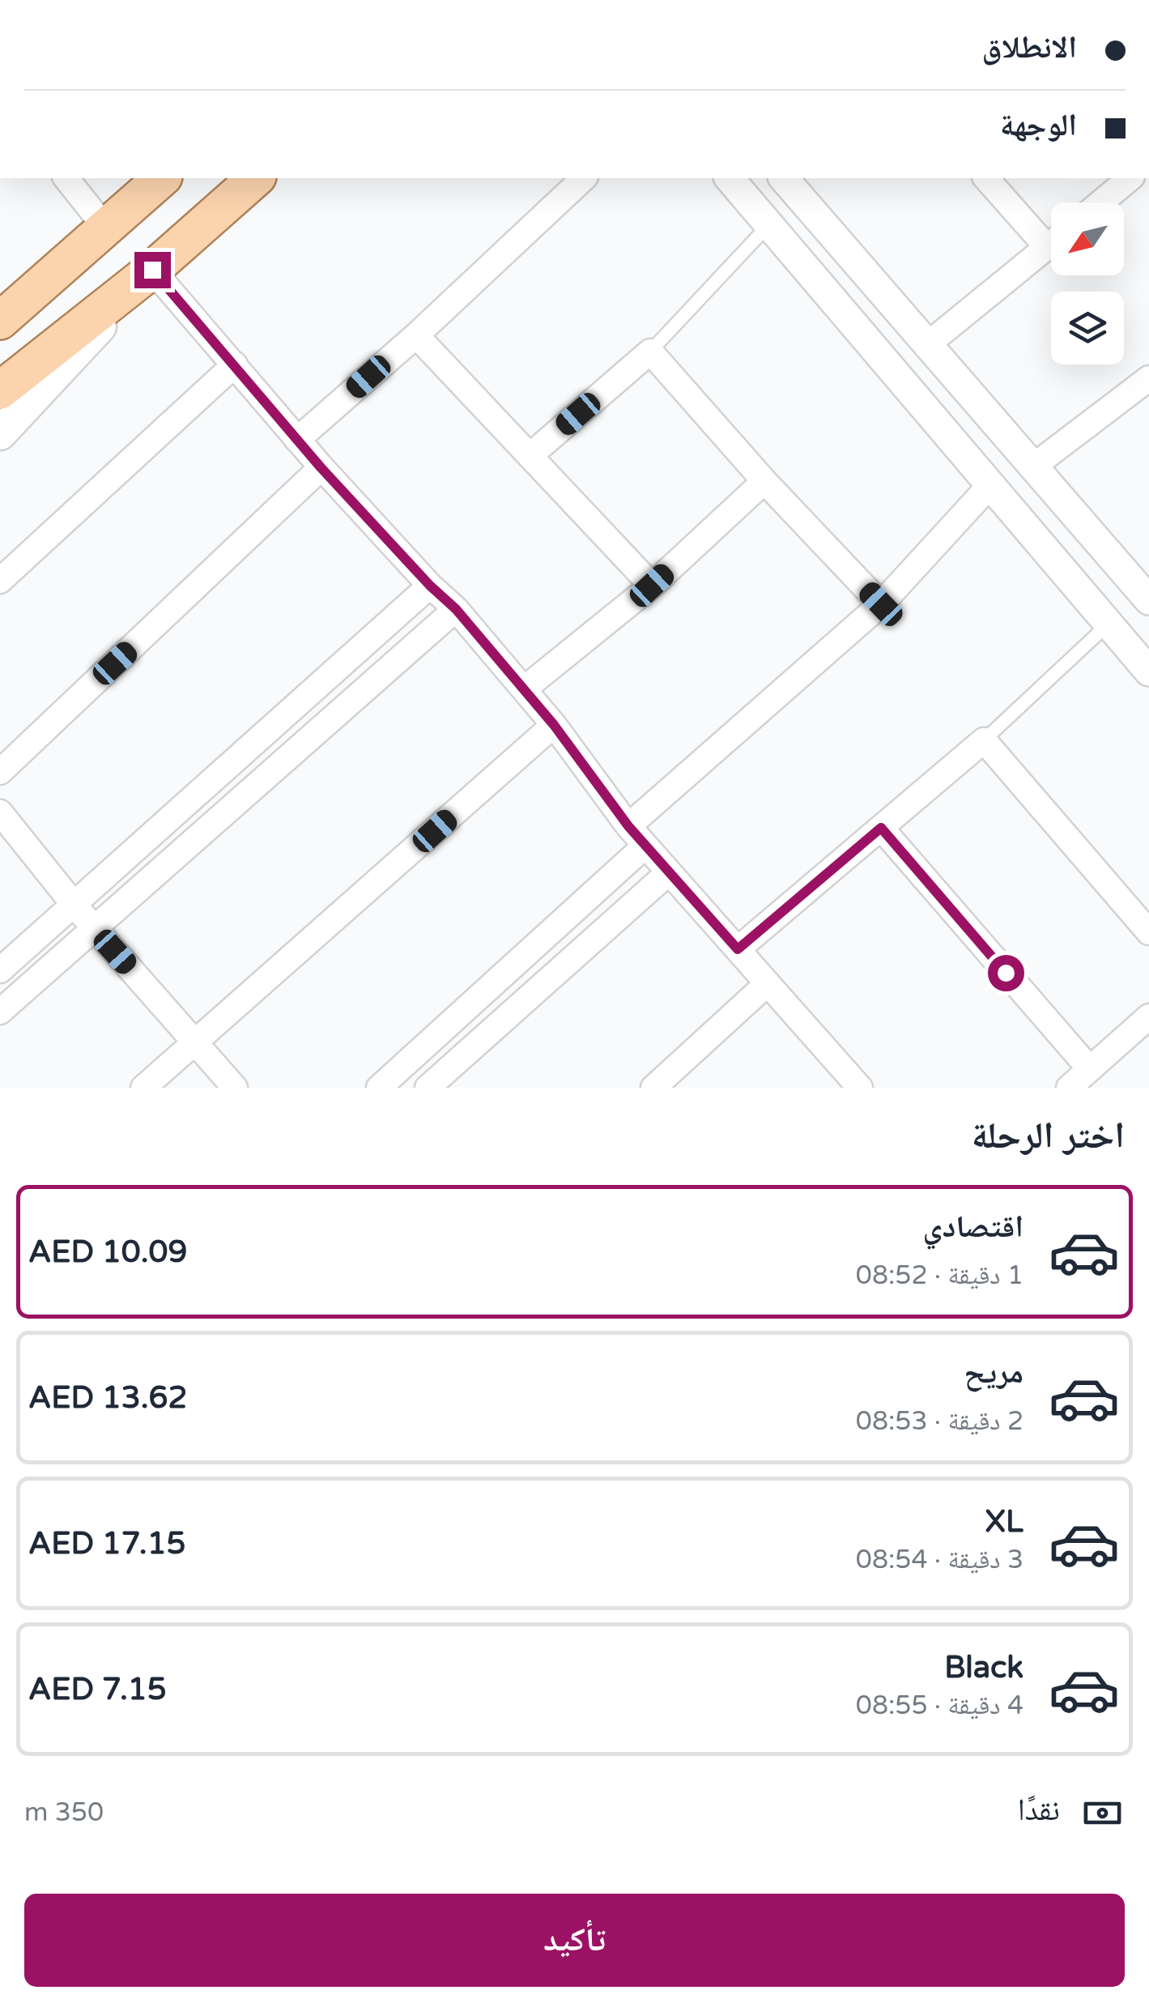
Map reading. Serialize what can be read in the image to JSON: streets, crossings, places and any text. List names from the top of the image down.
{
  "north": "bottom left",
  "page": {
    "banner": ["الانطلاق", "الوجهة"],
    "heading": "اختر الرحلة",
    "list": [
      {
        "name": "اقتصادي",
        "note": "1 دقيقة · 08:52",
        "value": "AED 10.09"
      },
      {
        "name": "مريح",
        "note": "2 دقيقة · 08:53",
        "value": "AED 13.62"
      },
      {
        "name": "XL",
        "note": "3 دقيقة · 08:54",
        "value": "AED 17.15"
      },
      {
        "name": "Black",
        "note": "4 دقيقة · 08:55",
        "value": "AED 7.15"
      }
    ],
    "pay": ["نقدًا", "350 m"],
    "buttons": "تأكيد"
  }
}
